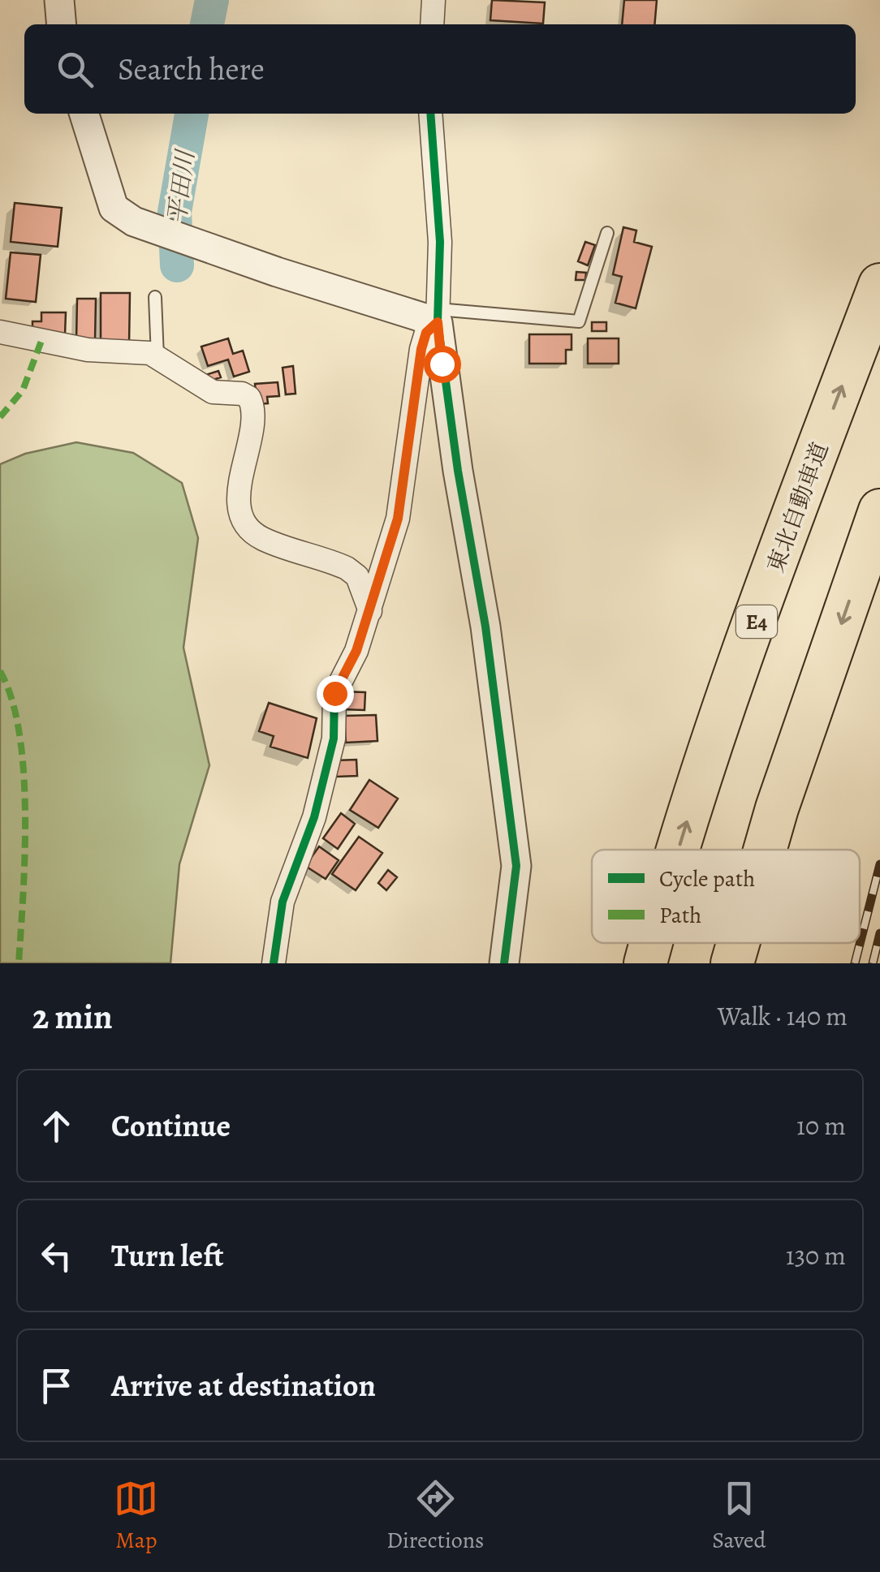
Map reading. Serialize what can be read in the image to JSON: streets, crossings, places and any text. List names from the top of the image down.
{
  "streets": {
    "highway": ["東北自動車道", "E4"]
  },
  "water": ["平田川"],
  "legend": ["Cycle path", "Path"],
  "page": {
    "search": "Search here",
    "heading": ["2 min", "Walk · 140 m"],
    "list": [
      ["Continue", "10 m"],
      ["Turn left", "130 m"],
      "Arrive at destination"
    ],
    "nav": ["Map", "Directions", "Saved"]
  }
}
